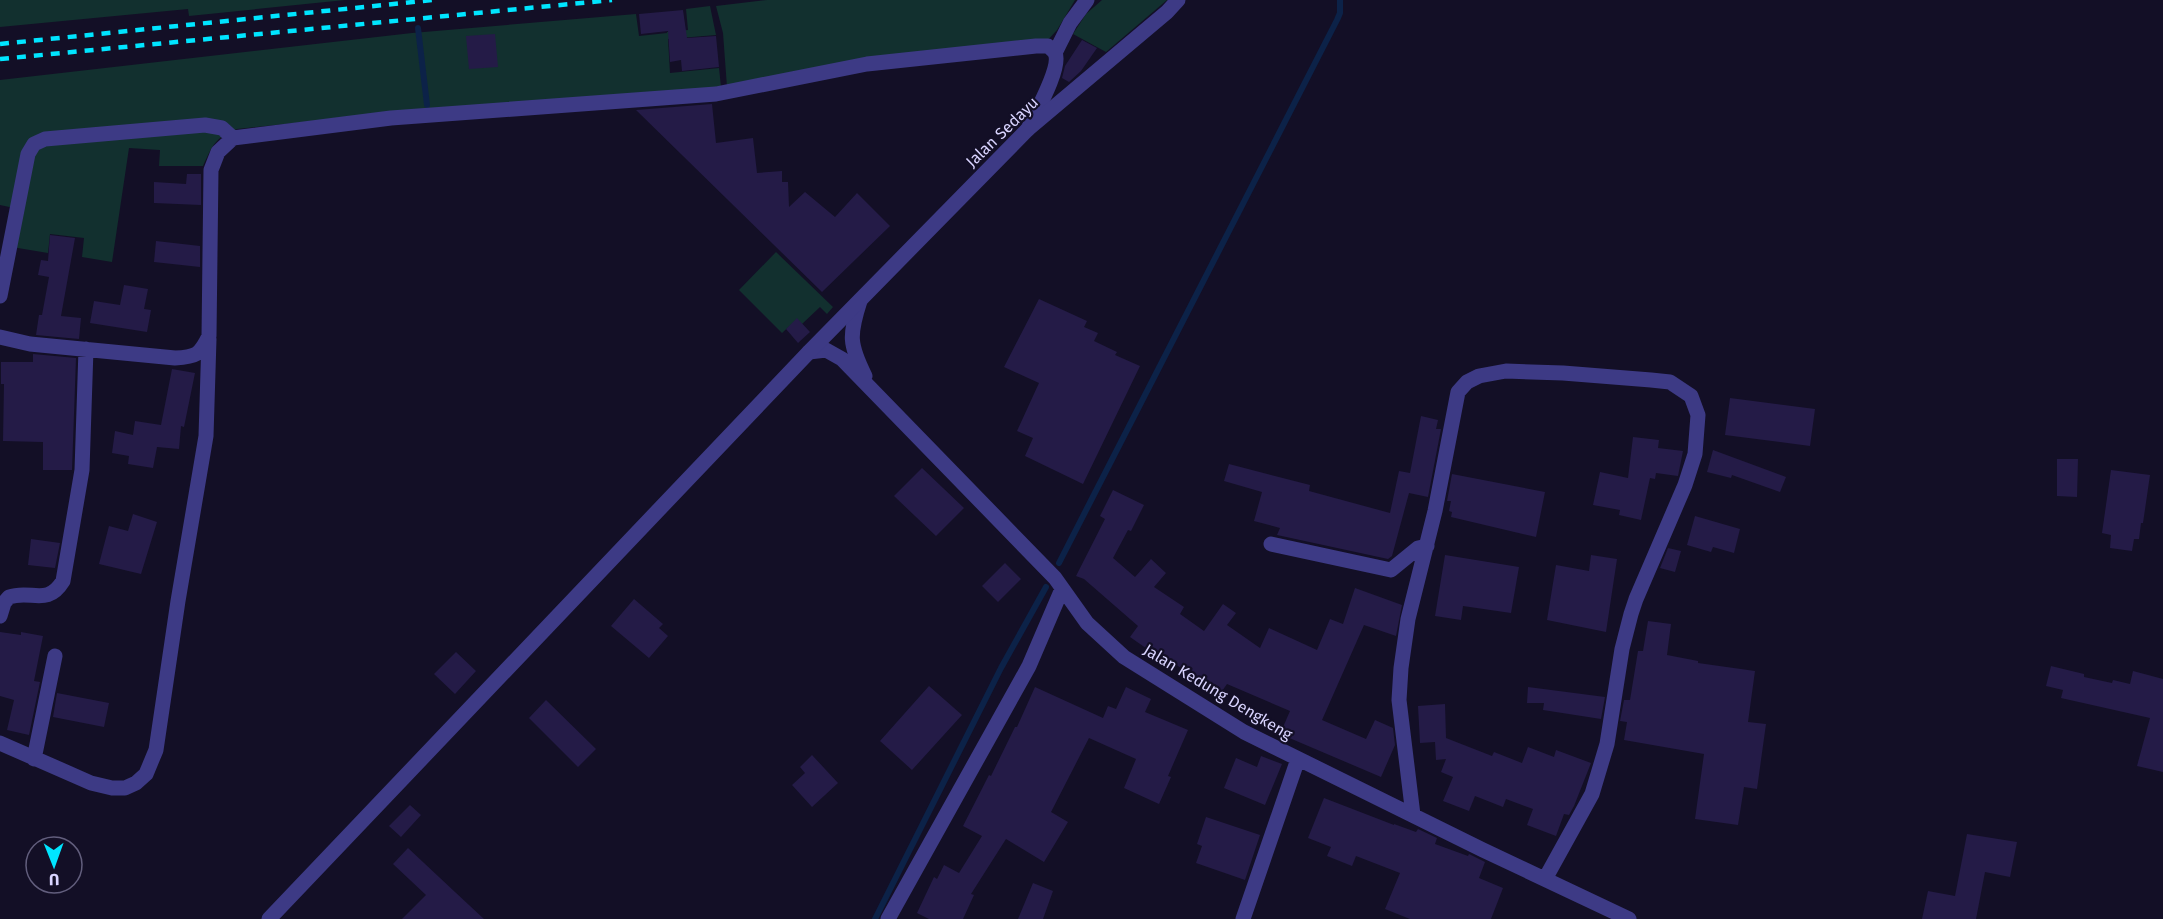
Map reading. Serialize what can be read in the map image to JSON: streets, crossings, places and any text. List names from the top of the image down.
{
  "streets": {
    "street": ["Jalan Sedayu", "Jalan Kedung Dengkeng"]
  },
  "crossings": [
    ["Jalan Sedayu", "Jalan Kedung Dengkeng"]
  ],
  "north": "bottom"
}
